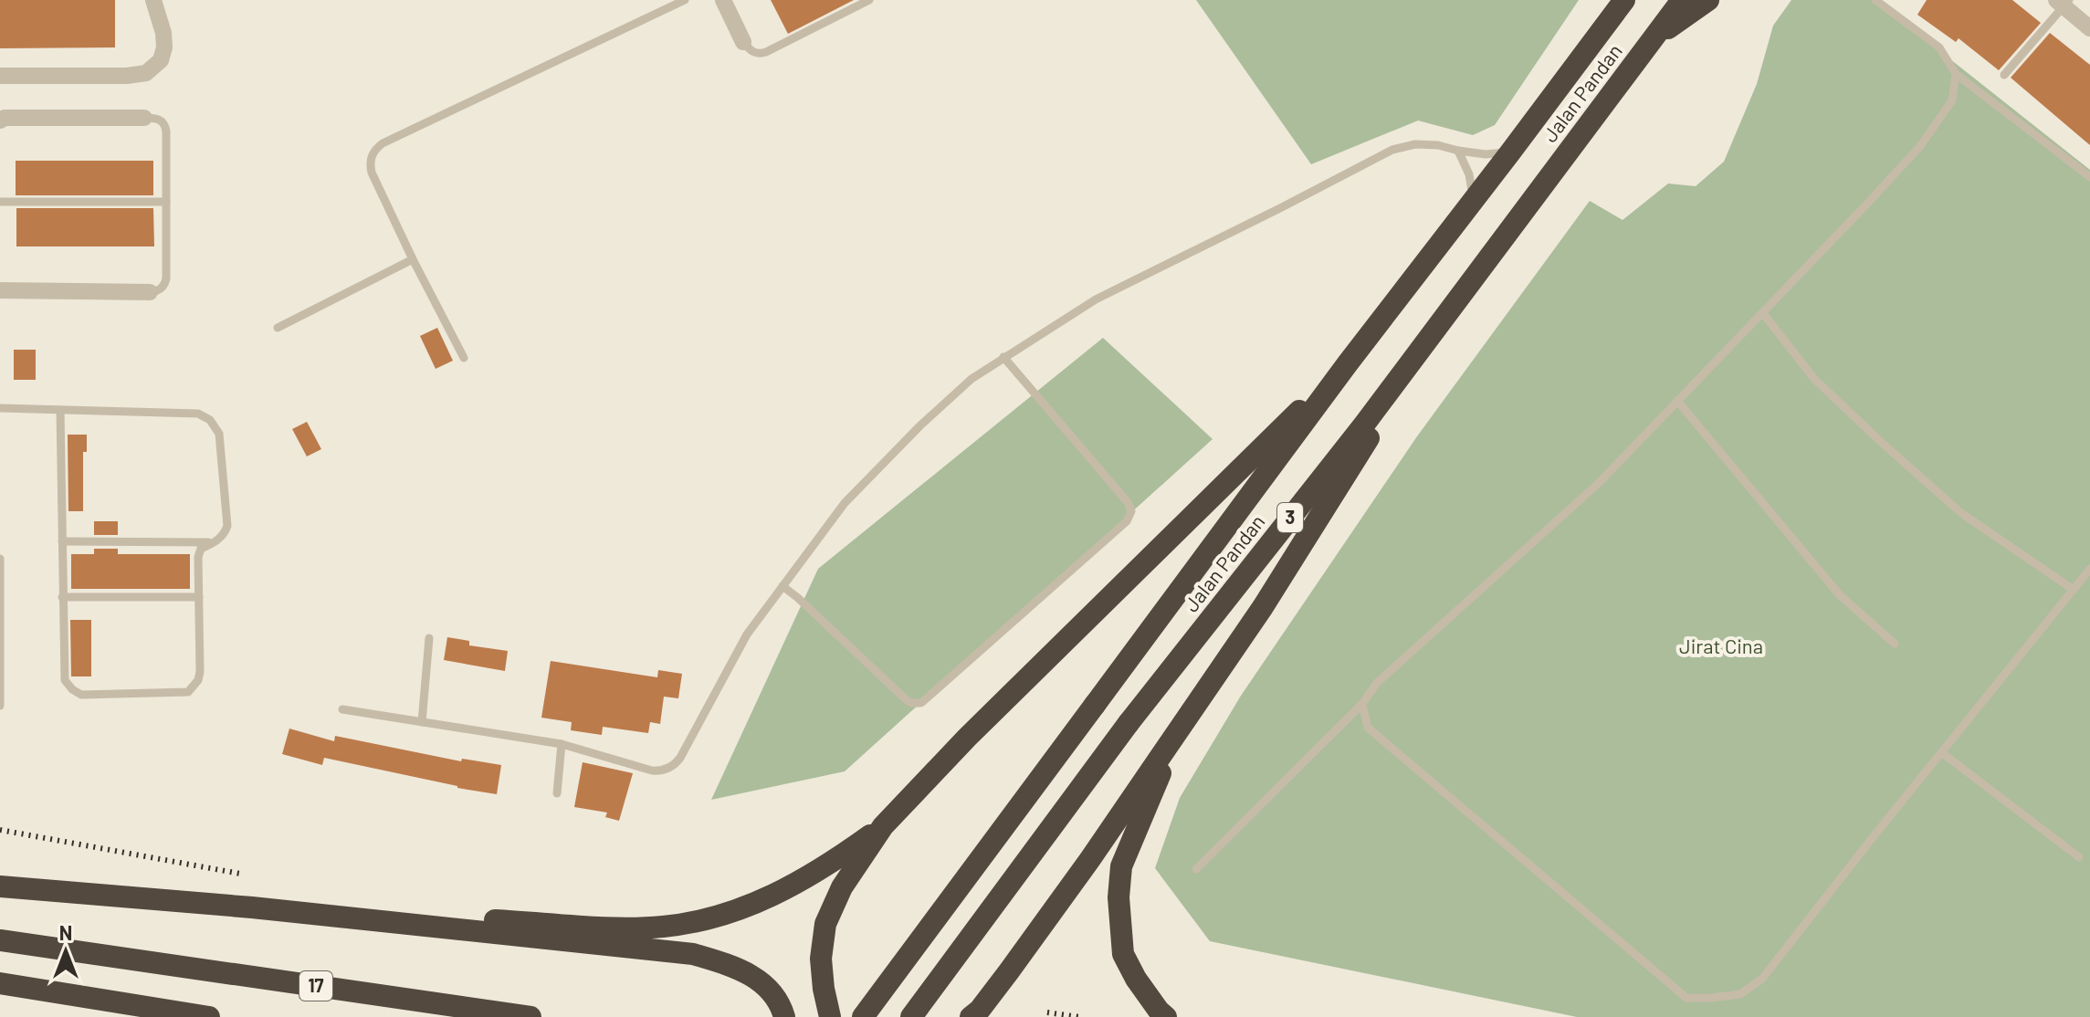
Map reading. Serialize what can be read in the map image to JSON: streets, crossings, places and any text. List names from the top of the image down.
{
  "streets": {
    "highway": ["Jalan Pandan", "3", "17"]
  },
  "parks": ["Jirat Cina"],
  "north": "top"
}
